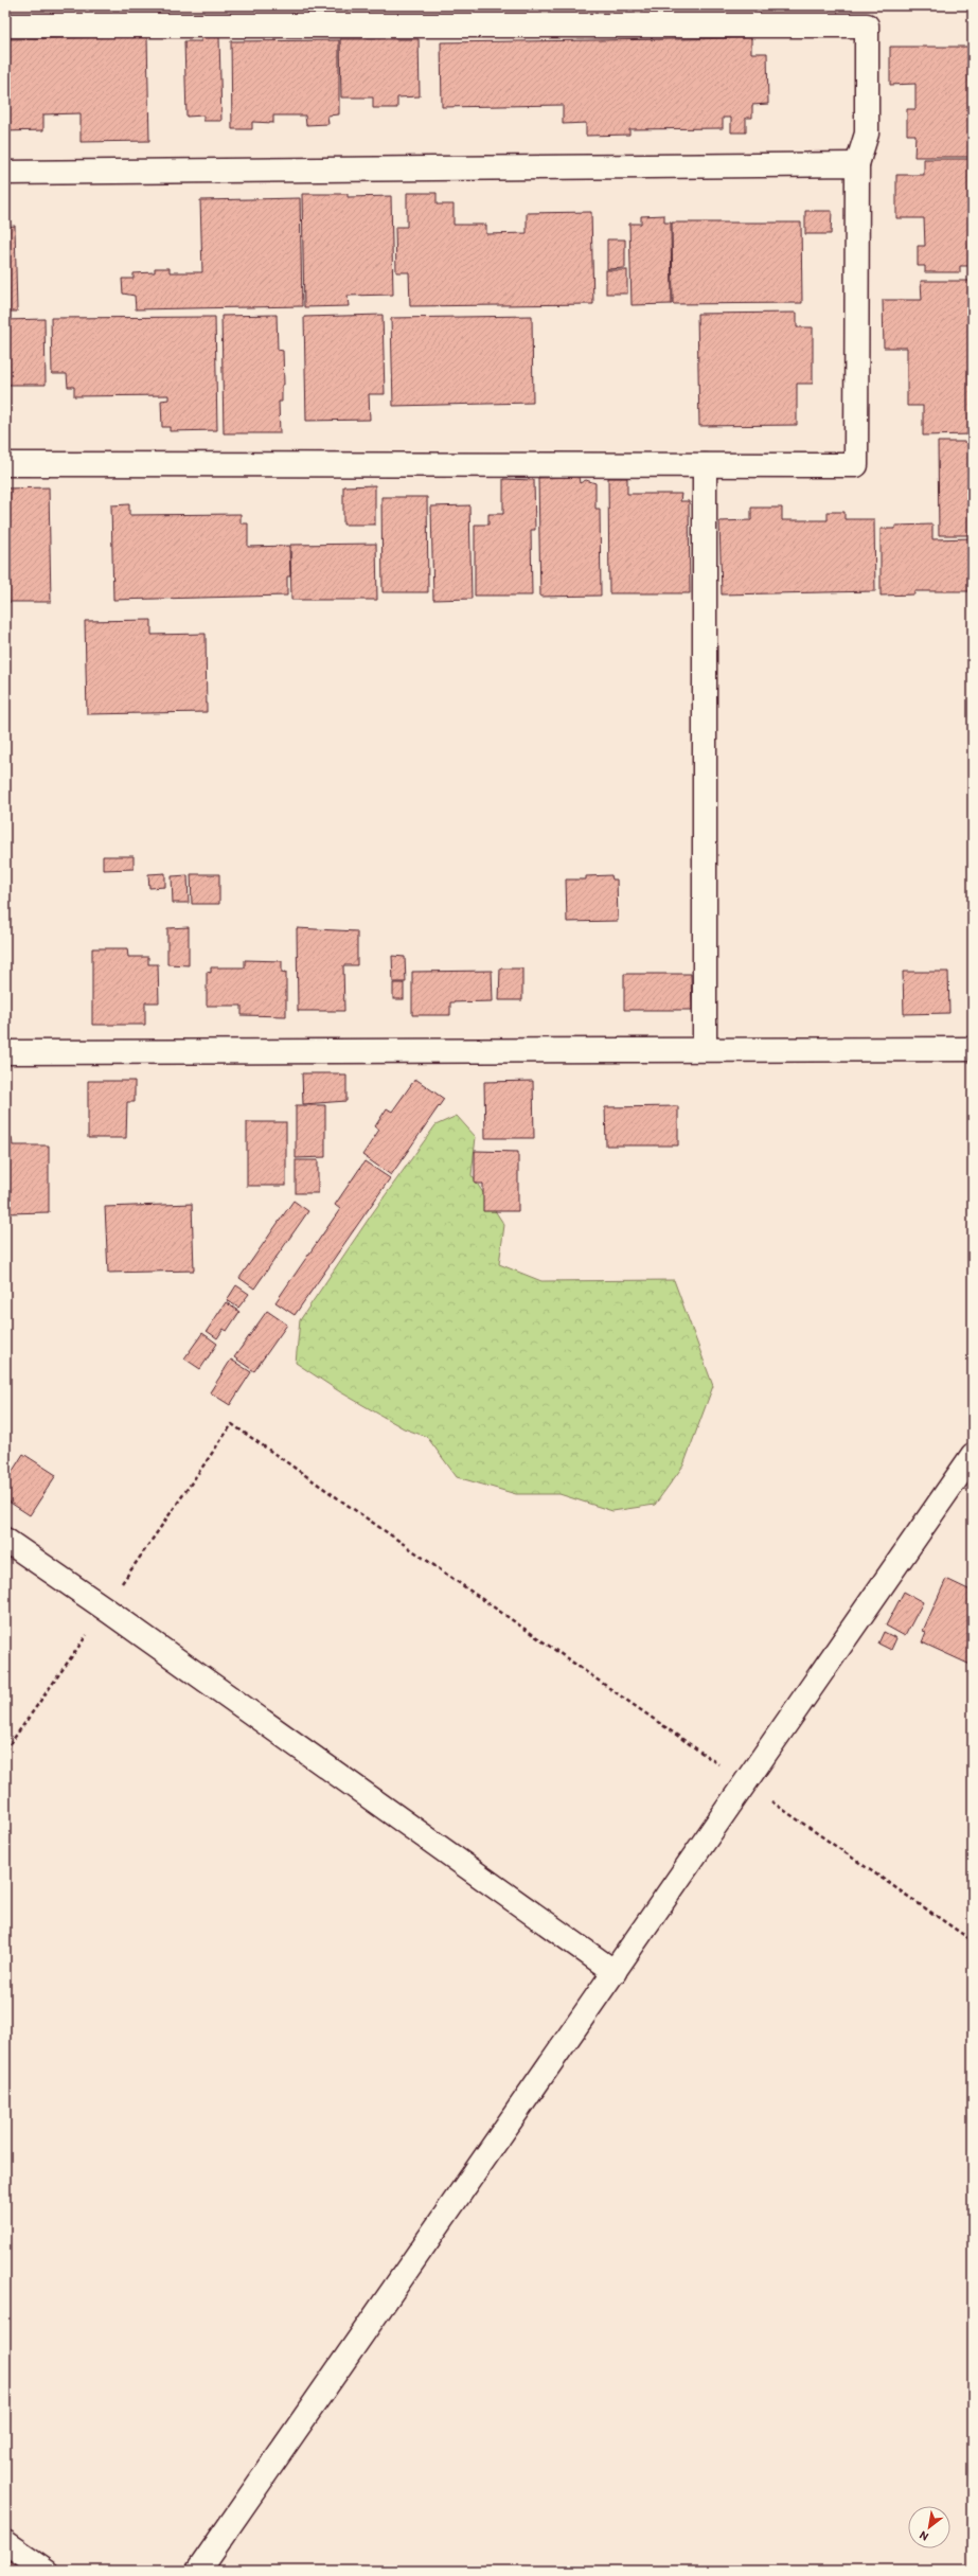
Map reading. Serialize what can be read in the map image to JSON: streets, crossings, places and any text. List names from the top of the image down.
{
  "north": "bottom left"
}
